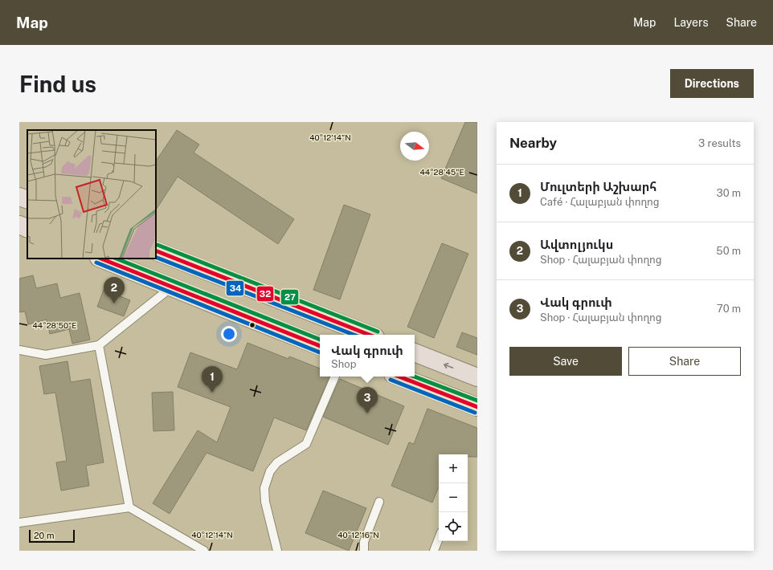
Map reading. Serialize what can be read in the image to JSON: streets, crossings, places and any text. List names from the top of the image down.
{
  "lines": ["transit line 27", "transit line 32", "transit line 34"],
  "scale_bar": "20 m",
  "north": "right",
  "page": {
    "header": "Map",
    "nav": ["Map", "Layers", "Share"],
    "buttons": [
      "Directions",
      ["Save", "Share"]
    ],
    "title": "Find us",
    "heading": ["Nearby", "3 results"],
    "list": [
      {
        "mark": "1",
        "name": "Մուլտերի Աշխարհ",
        "note": "Café · Հալաբյան փողոց",
        "value": "30 m"
      },
      {
        "mark": "2",
        "name": "Ավտոլյուկս",
        "note": "Shop · Հալաբյան փողոց",
        "value": "50 m"
      },
      {
        "mark": "3",
        "name": "Վակ գրուփ",
        "note": "Shop · Հալաբյան փողոց",
        "value": "70 m"
      }
    ],
    "pins": ["2", "1", "3"],
    "popup": ["Վակ գրուփ", "Shop"],
    "map_buttons": ["+", "−"],
    "scale": "20 m"
  },
  "coordinates": [
    "40°12'14\"N",
    "44°28'45\"E",
    "44°28'50\"E",
    "40°12'16\"N"
  ]
}
